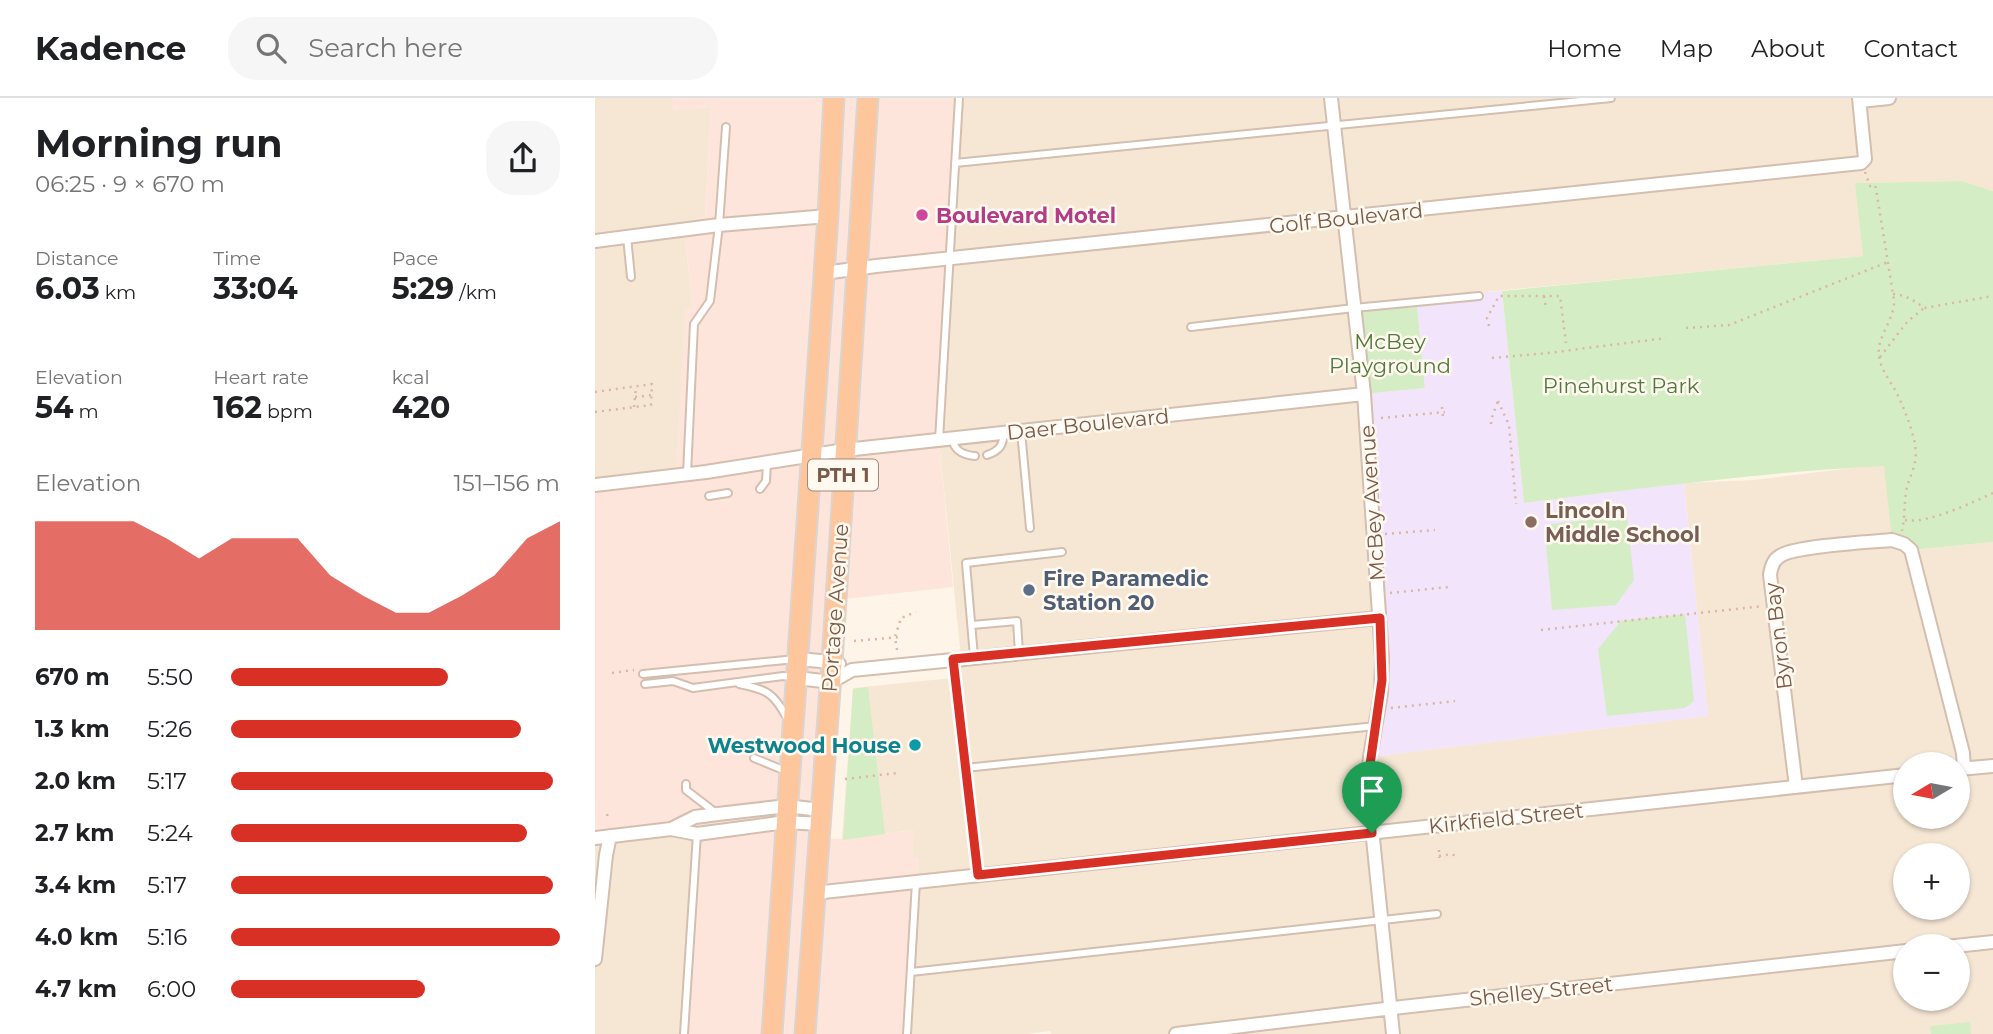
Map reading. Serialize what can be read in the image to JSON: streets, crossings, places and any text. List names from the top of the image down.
{
  "streets": {
    "highway": ["PTH 1", "Portage Avenue"],
    "street": [
      "Golf Boulevard",
      "Daer Boulevard",
      "McBey Avenue",
      "Byron Bay",
      "Kirkfield Street",
      "Shelley Street"
    ]
  },
  "crossings": [
    ["Golf Boulevard", "McBey Avenue"],
    ["Golf Boulevard", "Portage Avenue"],
    ["Daer Boulevard", "McBey Avenue"],
    ["Daer Boulevard", "Portage Avenue"],
    ["McBey Avenue", "Kirkfield Street"],
    ["McBey Avenue", "Shelley Street"],
    ["Portage Avenue", "Kirkfield Street"],
    ["Byron Bay", "Kirkfield Street"]
  ],
  "parks": ["McBey Playground", "Pinehurst Park"],
  "places": [
    "Boulevard Motel",
    "Lincoln Middle School",
    "Fire Paramedic Station 20",
    "Westwood House"
  ],
  "north": "left",
  "page": {
    "header": "Kadence",
    "search": "Search here",
    "nav": [
      "Home",
      "Map",
      "About",
      "Contact"
    ],
    "heading": ["Morning run", "06:25 · 9 × 670 m"],
    "stats": [
      ["Distance", "6.03 km"],
      ["Time", "33:04"],
      ["Pace", "5:29 /km"],
      ["Elevation", "54 m"],
      ["Heart rate", "162 bpm"],
      ["kcal", "420"]
    ],
    "chart": ["Elevation", "151–156 m"],
    "list": [
      {
        "name": "670 m",
        "note": "5:50"
      },
      {
        "name": "1.3 km",
        "note": "5:26"
      },
      {
        "name": "2.0 km",
        "note": "5:17"
      },
      {
        "name": "2.7 km",
        "note": "5:24"
      },
      {
        "name": "3.4 km",
        "note": "5:17"
      },
      {
        "name": "4.0 km",
        "note": "5:16"
      },
      {
        "name": "4.7 km",
        "note": "6:00"
      }
    ],
    "map_buttons": ["+", "−"]
  }
}
